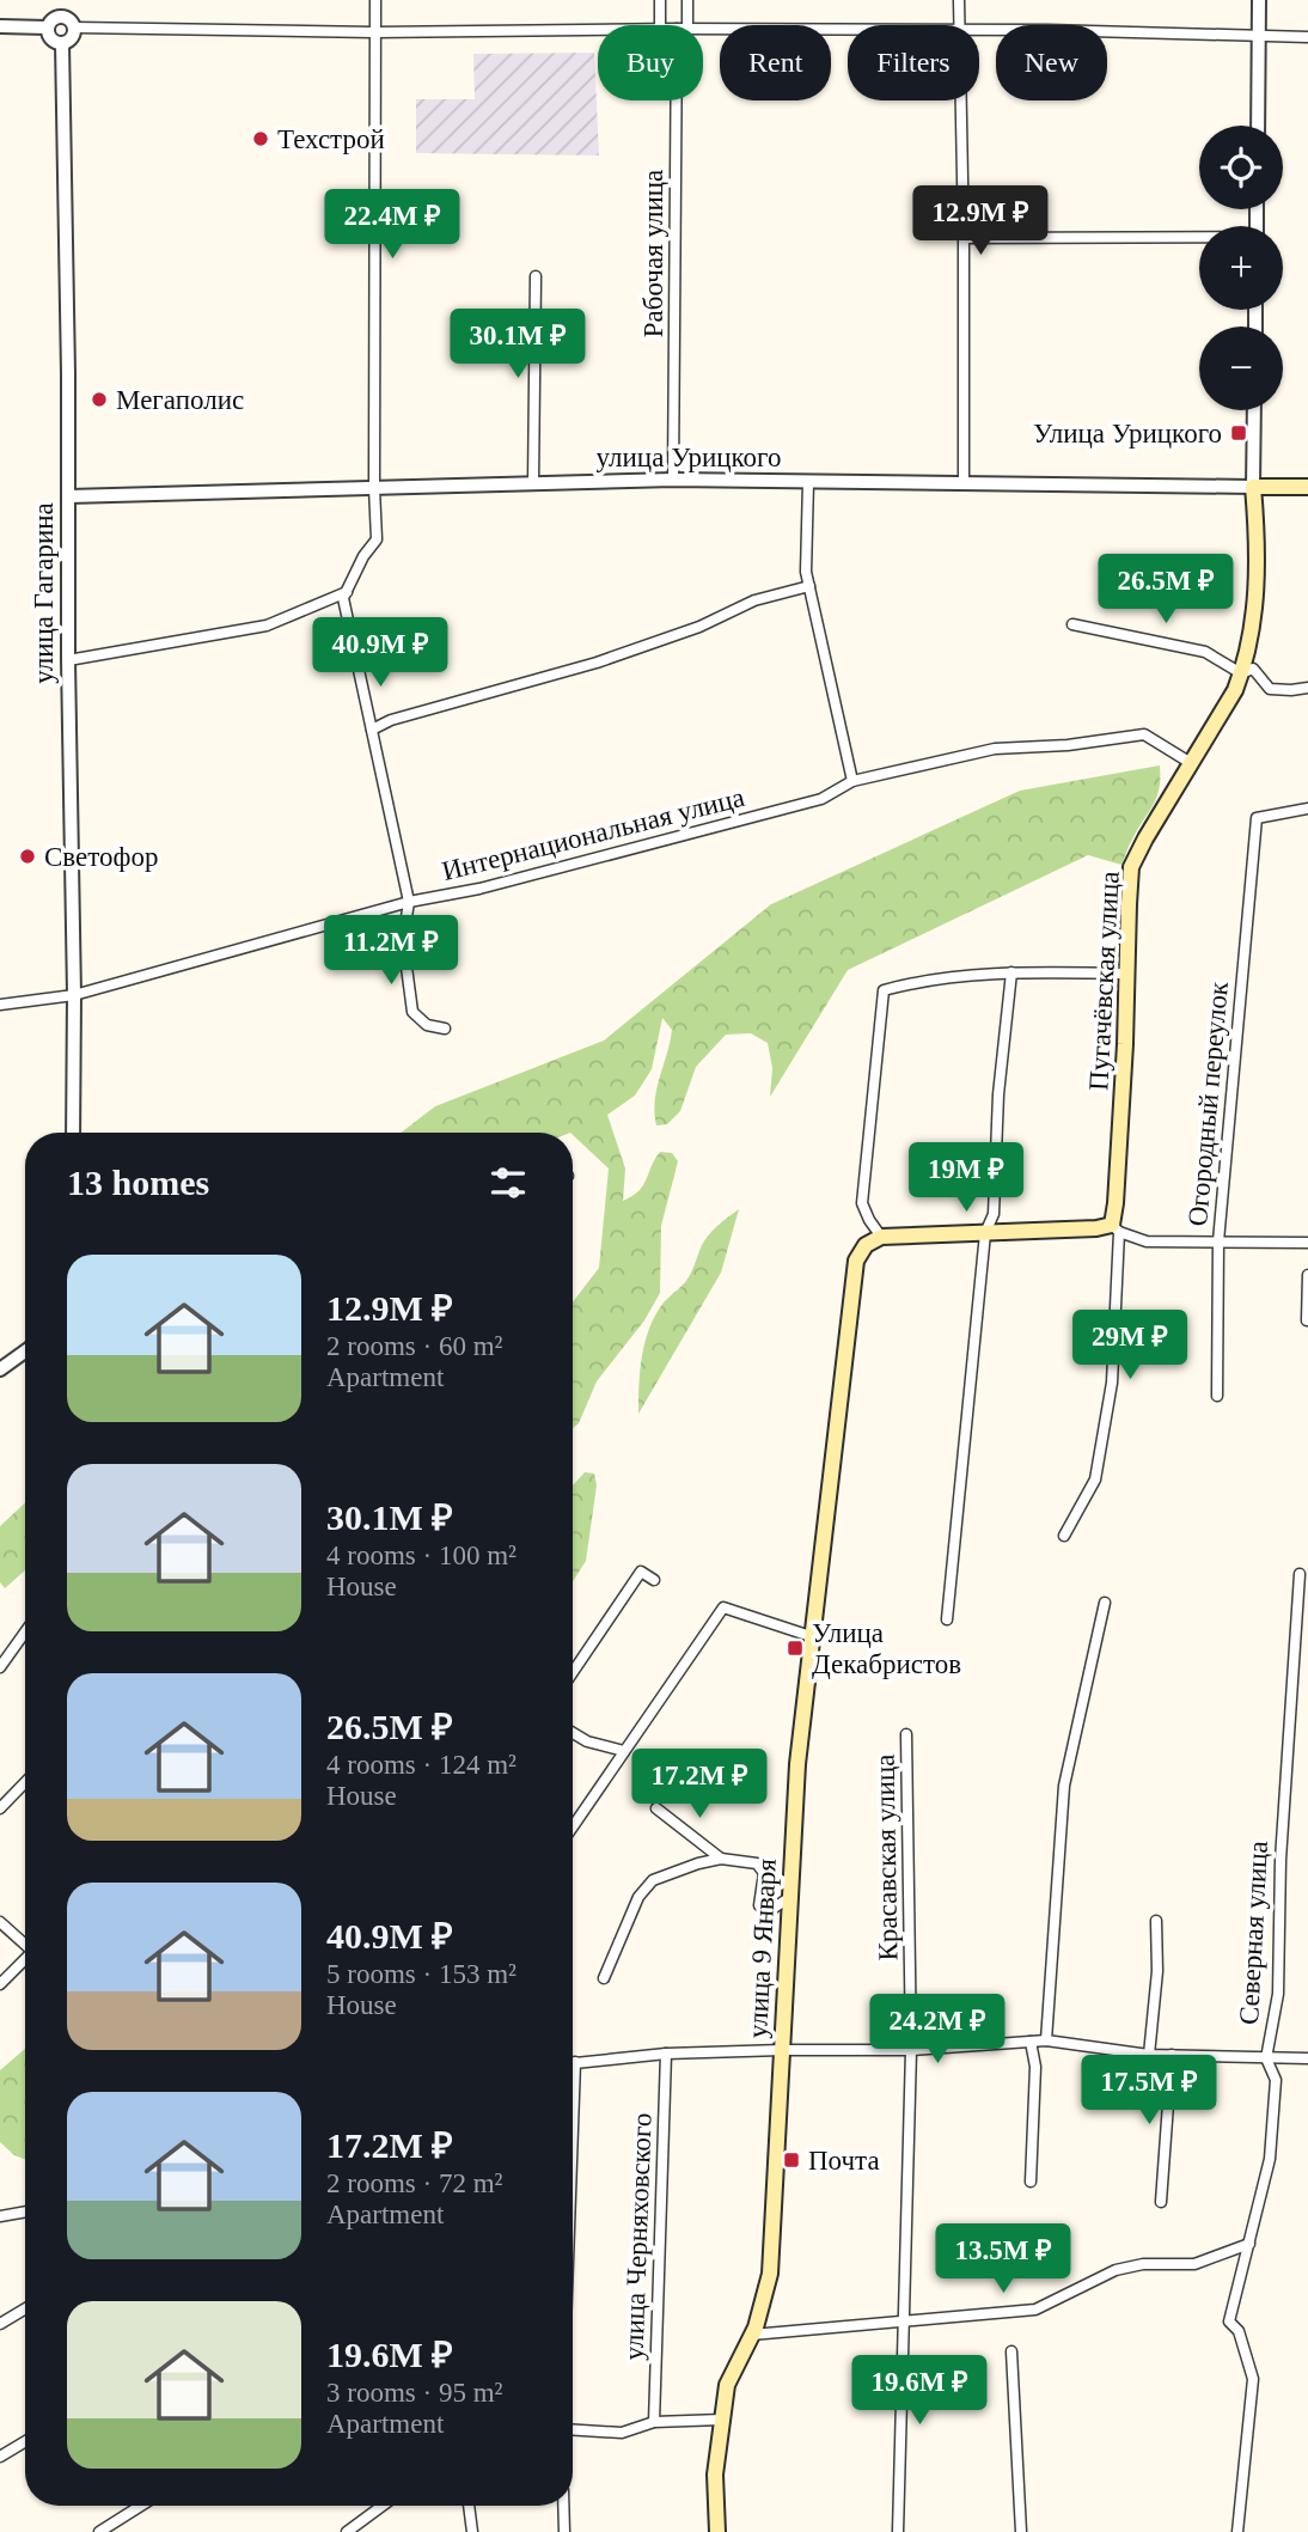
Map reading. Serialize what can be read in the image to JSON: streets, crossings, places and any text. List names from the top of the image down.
{
  "streets": {
    "main road": ["улица Урицкого", "Пугачёвская улица", "улица 9 Января"],
    "street": [
      "Рабочая улица",
      "улица Гагарина",
      "Интернациональная улица",
      "Огородный переулок",
      "Красавская улица",
      "Северная улица",
      "улица Черняховского"
    ]
  },
  "crossings": [
    ["Рабочая улица", "улица Урицкого"],
    ["улица Урицкого", "улица Гагарина"],
    ["улица Урицкого", "Пугачёвская улица"],
    ["улица Гагарина", "Интернациональная улица"],
    ["Интернациональная улица", "Пугачёвская улица"]
  ],
  "places": {
    "other": ["Техстрой", "Мегаполис", "Светофор"],
    "transit": ["Улица Урицкого", "Улица Декабристов", "Почта"]
  },
  "page": {
    "chip": [
      "Buy",
      "Rent",
      "Filters",
      "New"
    ],
    "map_buttons": ["+", "−"],
    "price": [
      "12.9M ₽",
      "22.4M ₽",
      "30.1M ₽",
      "26.5M ₽",
      "40.9M ₽",
      "11.2M ₽",
      "19M ₽",
      "29M ₽",
      "17.2M ₽",
      "24.2M ₽",
      "17.5M ₽",
      "13.5M ₽",
      "19.6M ₽"
    ],
    "heading": "13 homes",
    "list": [
      {
        "name": "12.9M ₽",
        "note": "2 rooms · 60 m² · Apartment"
      },
      {
        "name": "30.1M ₽",
        "note": "4 rooms · 100 m² · House"
      },
      {
        "name": "26.5M ₽",
        "note": "4 rooms · 124 m² · House"
      },
      {
        "name": "40.9M ₽",
        "note": "5 rooms · 153 m² · House"
      },
      {
        "name": "17.2M ₽",
        "note": "2 rooms · 72 m² · Apartment"
      },
      {
        "name": "19.6M ₽",
        "note": "3 rooms · 95 m² · Apartment"
      }
    ]
  }
}
